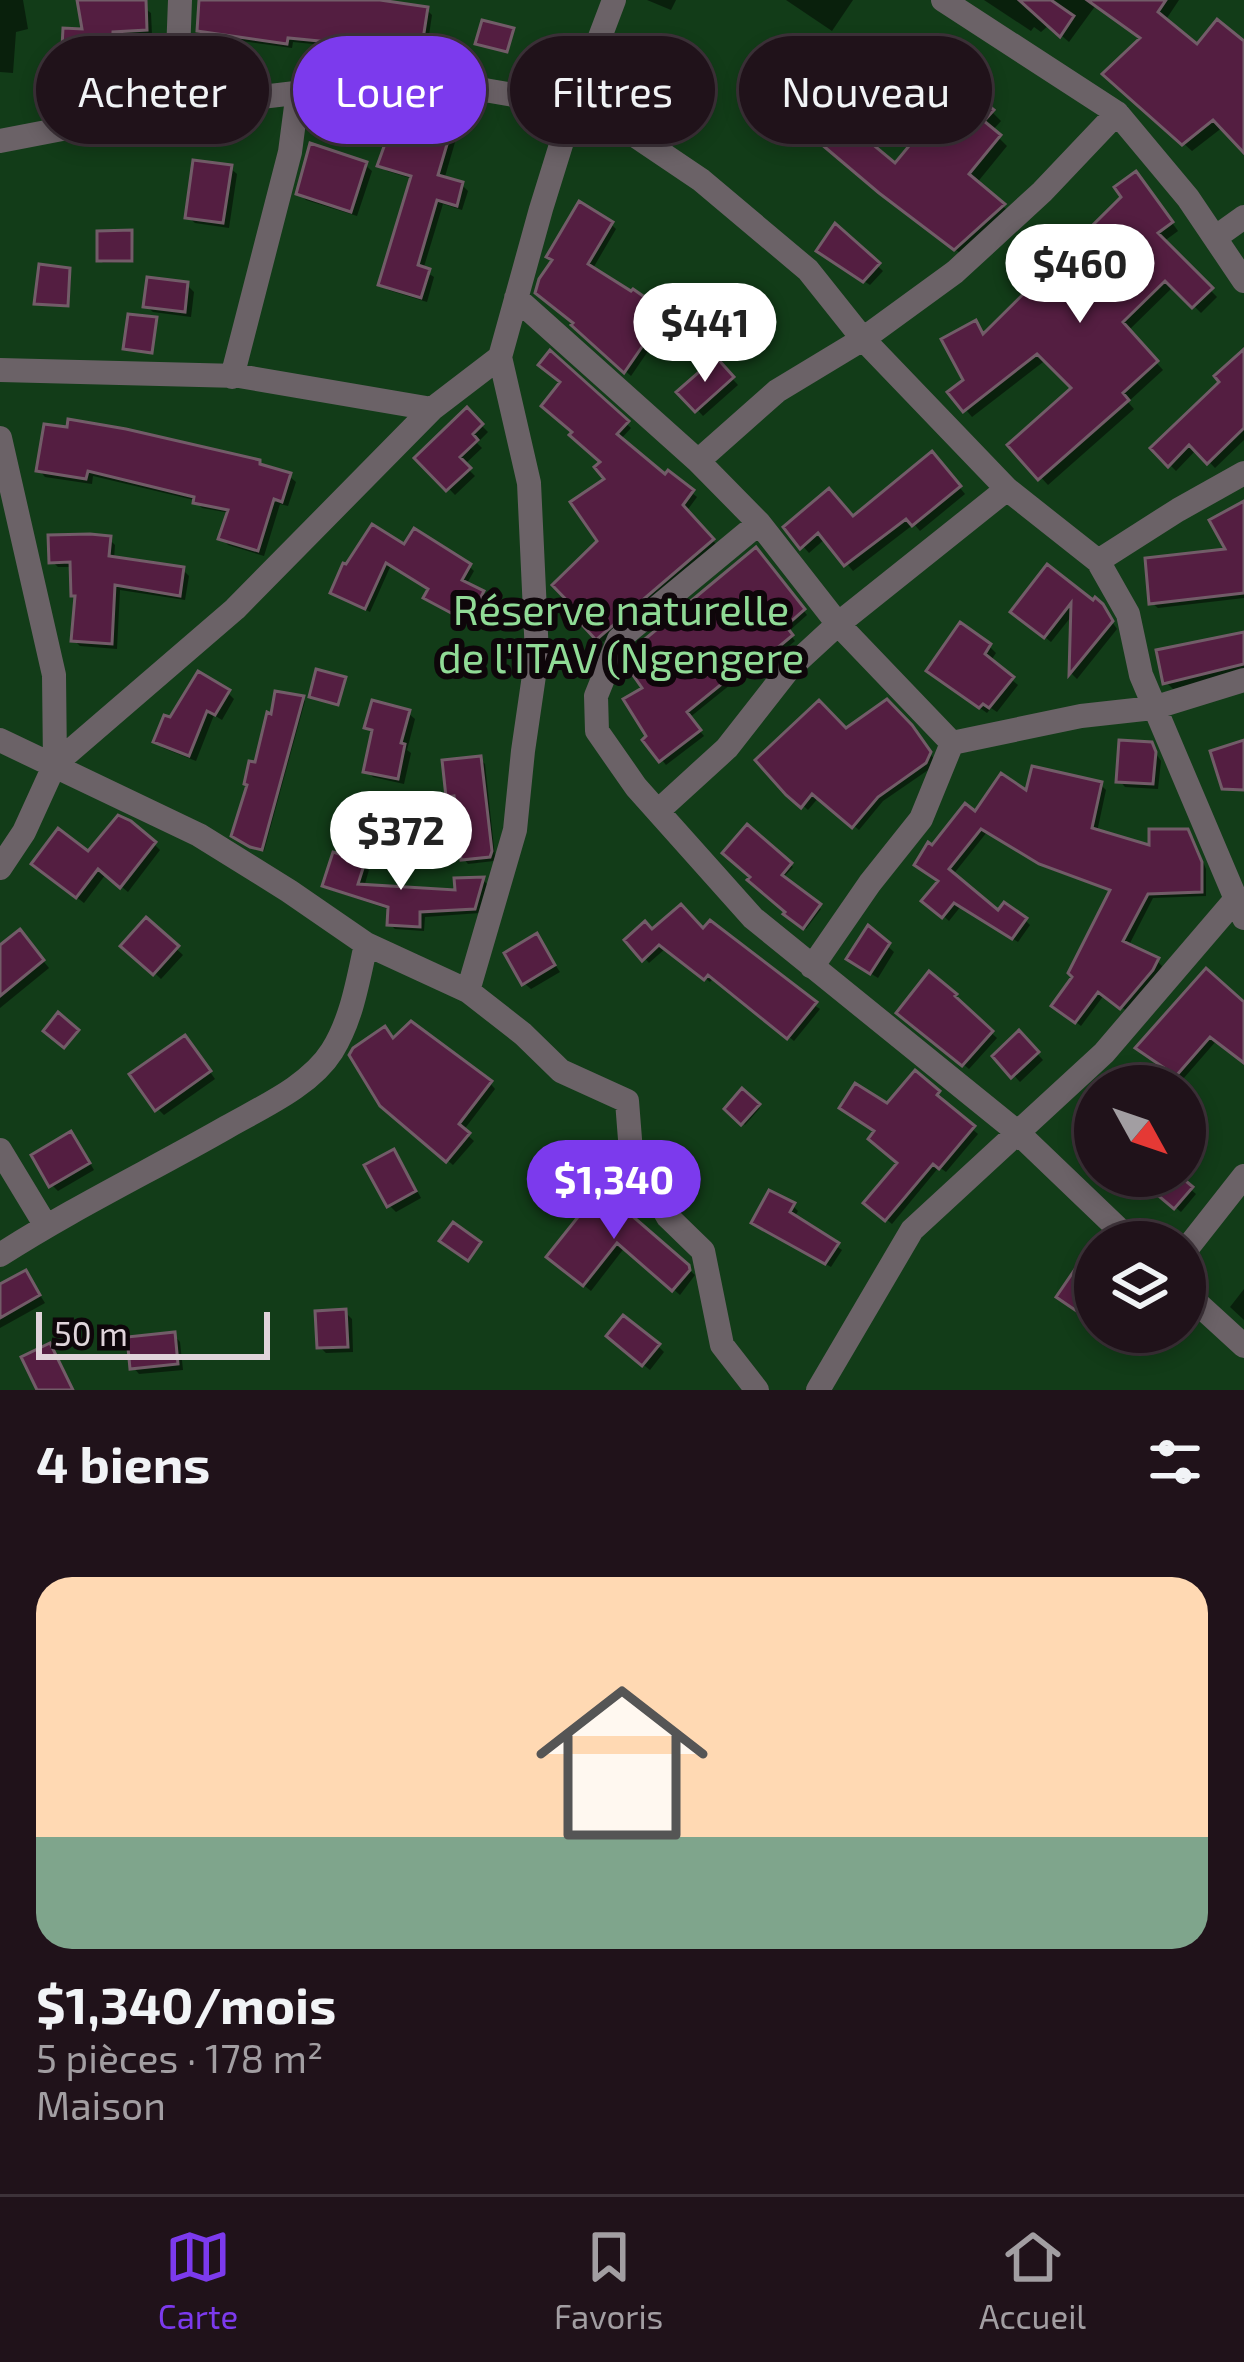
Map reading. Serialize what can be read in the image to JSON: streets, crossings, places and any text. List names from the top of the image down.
{
  "parks": ["Réserve naturelle de l'ITAV (Ngengere"],
  "scale_bar": "50 m",
  "north": "bottom right",
  "page": {
    "chip": [
      "Acheter",
      "Louer",
      "Filtres",
      "Nouveau"
    ],
    "price": [
      "$460",
      "$441",
      "$372",
      "$1,340"
    ],
    "scale": "50 m",
    "heading": "4 biens",
    "list": [
      {
        "name": "$1,340/mois",
        "note": "5 pièces · 178 m² · Maison"
      }
    ],
    "tabs": ["Carte", "Favoris", "Accueil"]
  }
}
